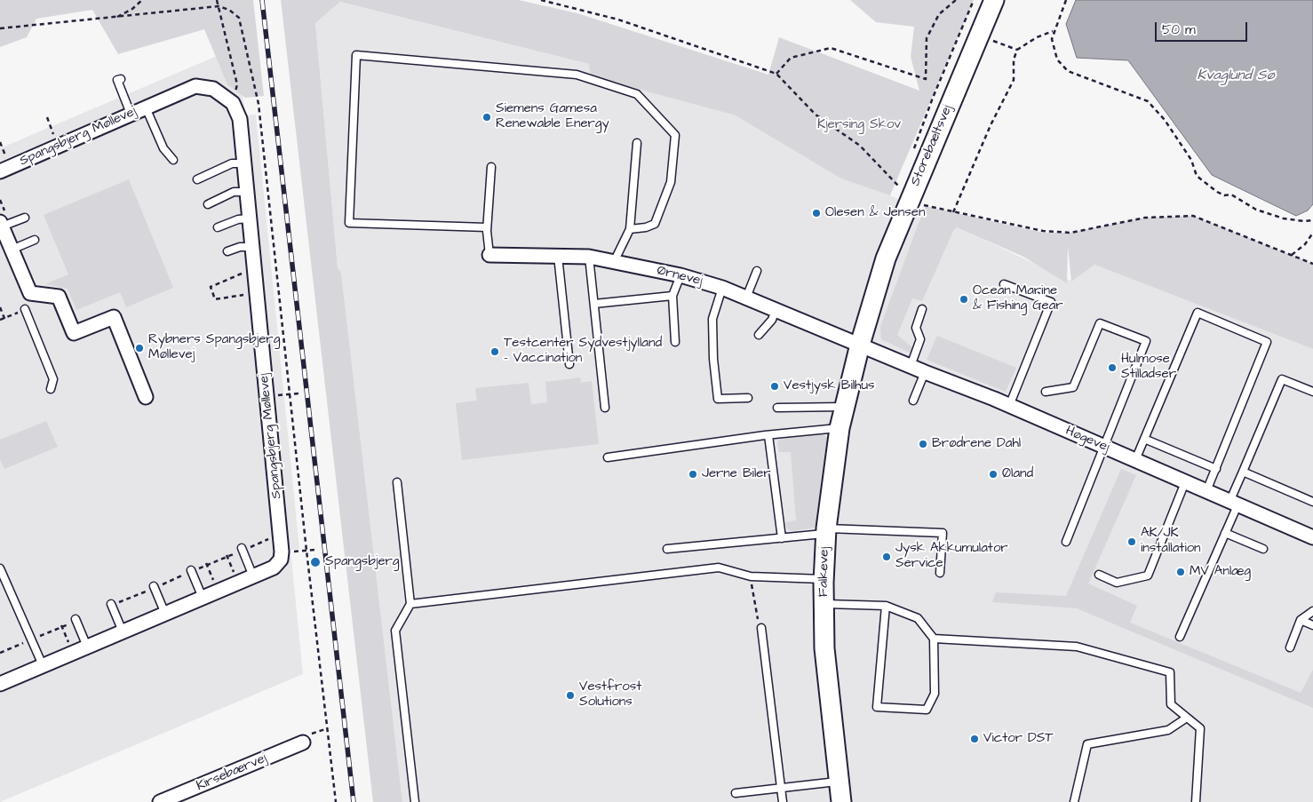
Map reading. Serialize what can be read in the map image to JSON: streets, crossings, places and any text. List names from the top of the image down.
{
  "streets": {
    "street": [
      "Spangsbjerg Møllevej",
      "Storebæltsvej",
      "Ørnevej",
      "Høgevej",
      "Falkevej",
      "Kirsebærvej"
    ]
  },
  "crossings": [
    ["Storebæltsvej", "Ørnevej"],
    ["Storebæltsvej", "Høgevej"],
    ["Storebæltsvej", "Falkevej"],
    ["Ørnevej", "Høgevej"],
    ["Ørnevej", "Falkevej"],
    ["Høgevej", "Falkevej"]
  ],
  "water": ["Kvaglund Sø"],
  "parks": ["Kjersing Skov"],
  "places": [
    "Siemens Gamesa Renewable Energy",
    "Olesen & Jensen",
    "Ocean Marine & Fishing Gear",
    "Rybners Spangsbjerg Møllevej",
    "Testcenter Sydvestjylland - Vaccination",
    "Hulmose Stilladser",
    "Vestjysk Bilhus",
    "Brødrene Dahl",
    "Jerne Biler",
    "Øland",
    "AK/JK installation",
    "Jysk Akkumulator Service",
    "Spangsbjerg",
    "MV Anlæg",
    "Vestfrost Solutions",
    "Victor DST"
  ],
  "scale_bar": "50 m"
}
